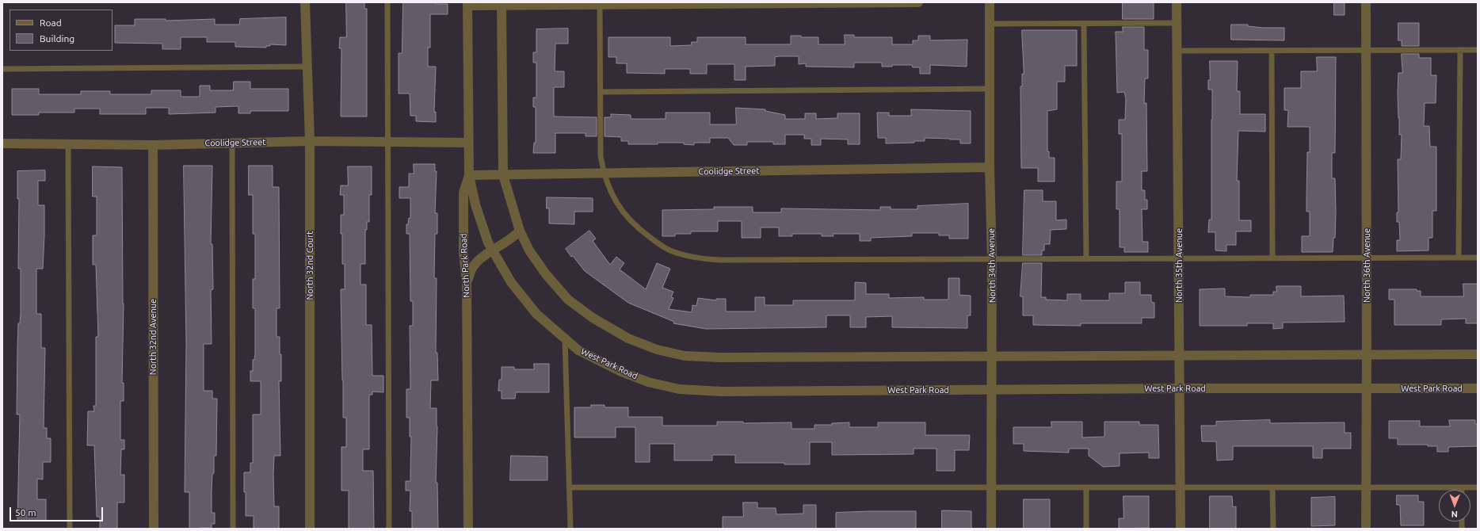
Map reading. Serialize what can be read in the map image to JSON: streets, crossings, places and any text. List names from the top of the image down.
{
  "streets": {
    "street": [
      "Coolidge Street",
      "North 32nd Court",
      "North Park Road",
      "North 34th Avenue",
      "North 35th Avenue",
      "North 36th Avenue",
      "North 32nd Avenue",
      "West Park Road"
    ]
  },
  "crossings": [
    ["Coolidge Street", "North 32nd Court"],
    ["Coolidge Street", "North Park Road"],
    ["Coolidge Street", "North 34th Avenue"],
    ["Coolidge Street", "North 32nd Avenue"],
    ["Coolidge Street", "West Park Road"],
    ["North Park Road", "West Park Road"],
    ["North 34th Avenue", "West Park Road"],
    ["North 35th Avenue", "West Park Road"],
    ["North 36th Avenue", "West Park Road"]
  ],
  "legend": ["Road", "Building"],
  "scale_bar": "50 m",
  "north": "bottom"
}
